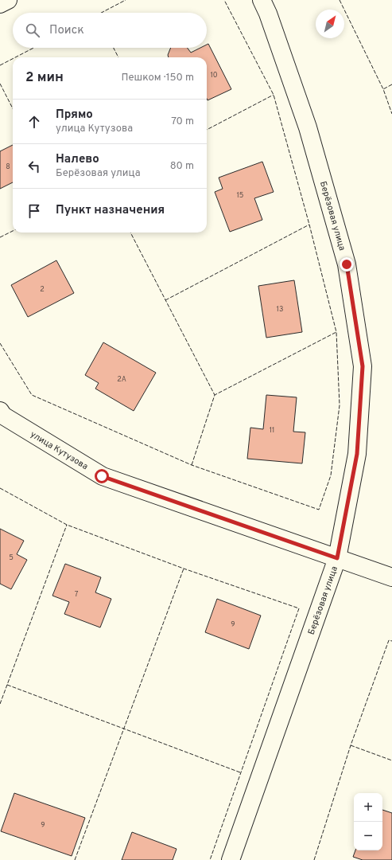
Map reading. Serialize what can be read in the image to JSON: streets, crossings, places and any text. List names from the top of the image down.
{
  "streets": {
    "street": ["Берёзовая улица", "улица Кутузова"]
  },
  "crossings": [
    ["Берёзовая улица", "улица Кутузова"]
  ],
  "house_numbers": [
    "10",
    "8",
    "15",
    "2",
    "13",
    "2А",
    "11",
    "5",
    "7",
    "9",
    "9"
  ],
  "north": "top right",
  "page": {
    "search": "Поиск",
    "heading": ["2 мин", "Пешком · 150 m"],
    "list": [
      ["Прямо", "улица Кутузова", "70 m"],
      ["Налево", "Берёзовая улица", "80 m"],
      "Пункт назначения"
    ],
    "map_buttons": ["+", "−"]
  }
}
